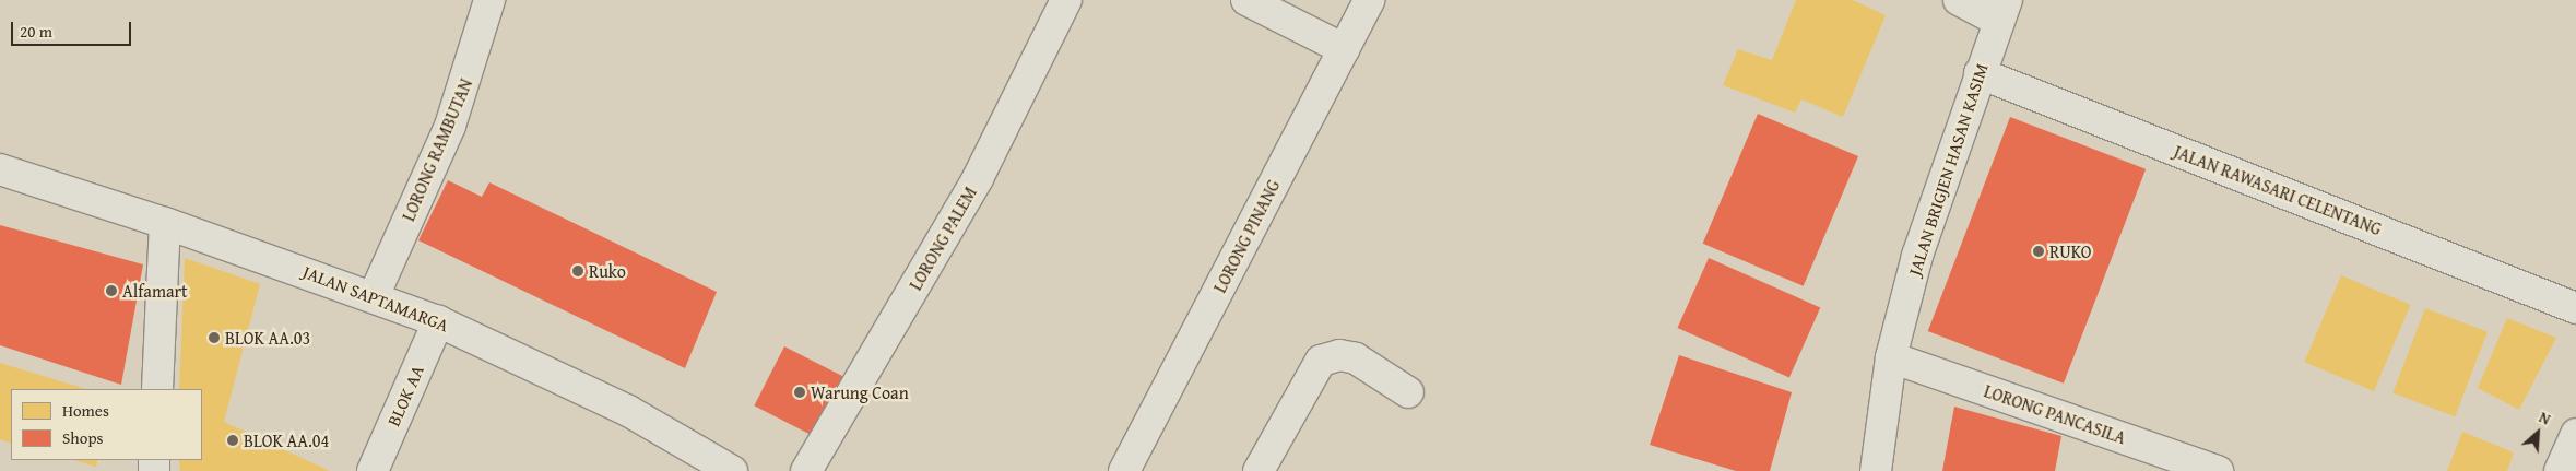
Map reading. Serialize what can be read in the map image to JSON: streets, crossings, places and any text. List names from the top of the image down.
{
  "streets": {
    "street": [
      "LORONG RAMBUTAN",
      "JALAN BRIGJEN HASAN KASIM",
      "JALAN RAWASARI CELENTANG",
      "LORONG PINANG",
      "LORONG PALEM",
      "JALAN SAPTAMARGA",
      "BLOK AA",
      "LORONG PANCASILA"
    ]
  },
  "crossings": [
    ["LORONG RAMBUTAN", "JALAN SAPTAMARGA"],
    ["JALAN BRIGJEN HASAN KASIM", "JALAN RAWASARI CELENTANG"],
    ["JALAN BRIGJEN HASAN KASIM", "LORONG PANCASILA"],
    ["JALAN SAPTAMARGA", "BLOK AA"]
  ],
  "places": [
    "RUKO",
    "Ruko",
    "Alfamart",
    "BLOK AA.03",
    "Warung Coan",
    "BLOK AA.04"
  ],
  "legend": ["Homes", "Shops"],
  "scale_bar": "20 m",
  "north": "top right"
}
